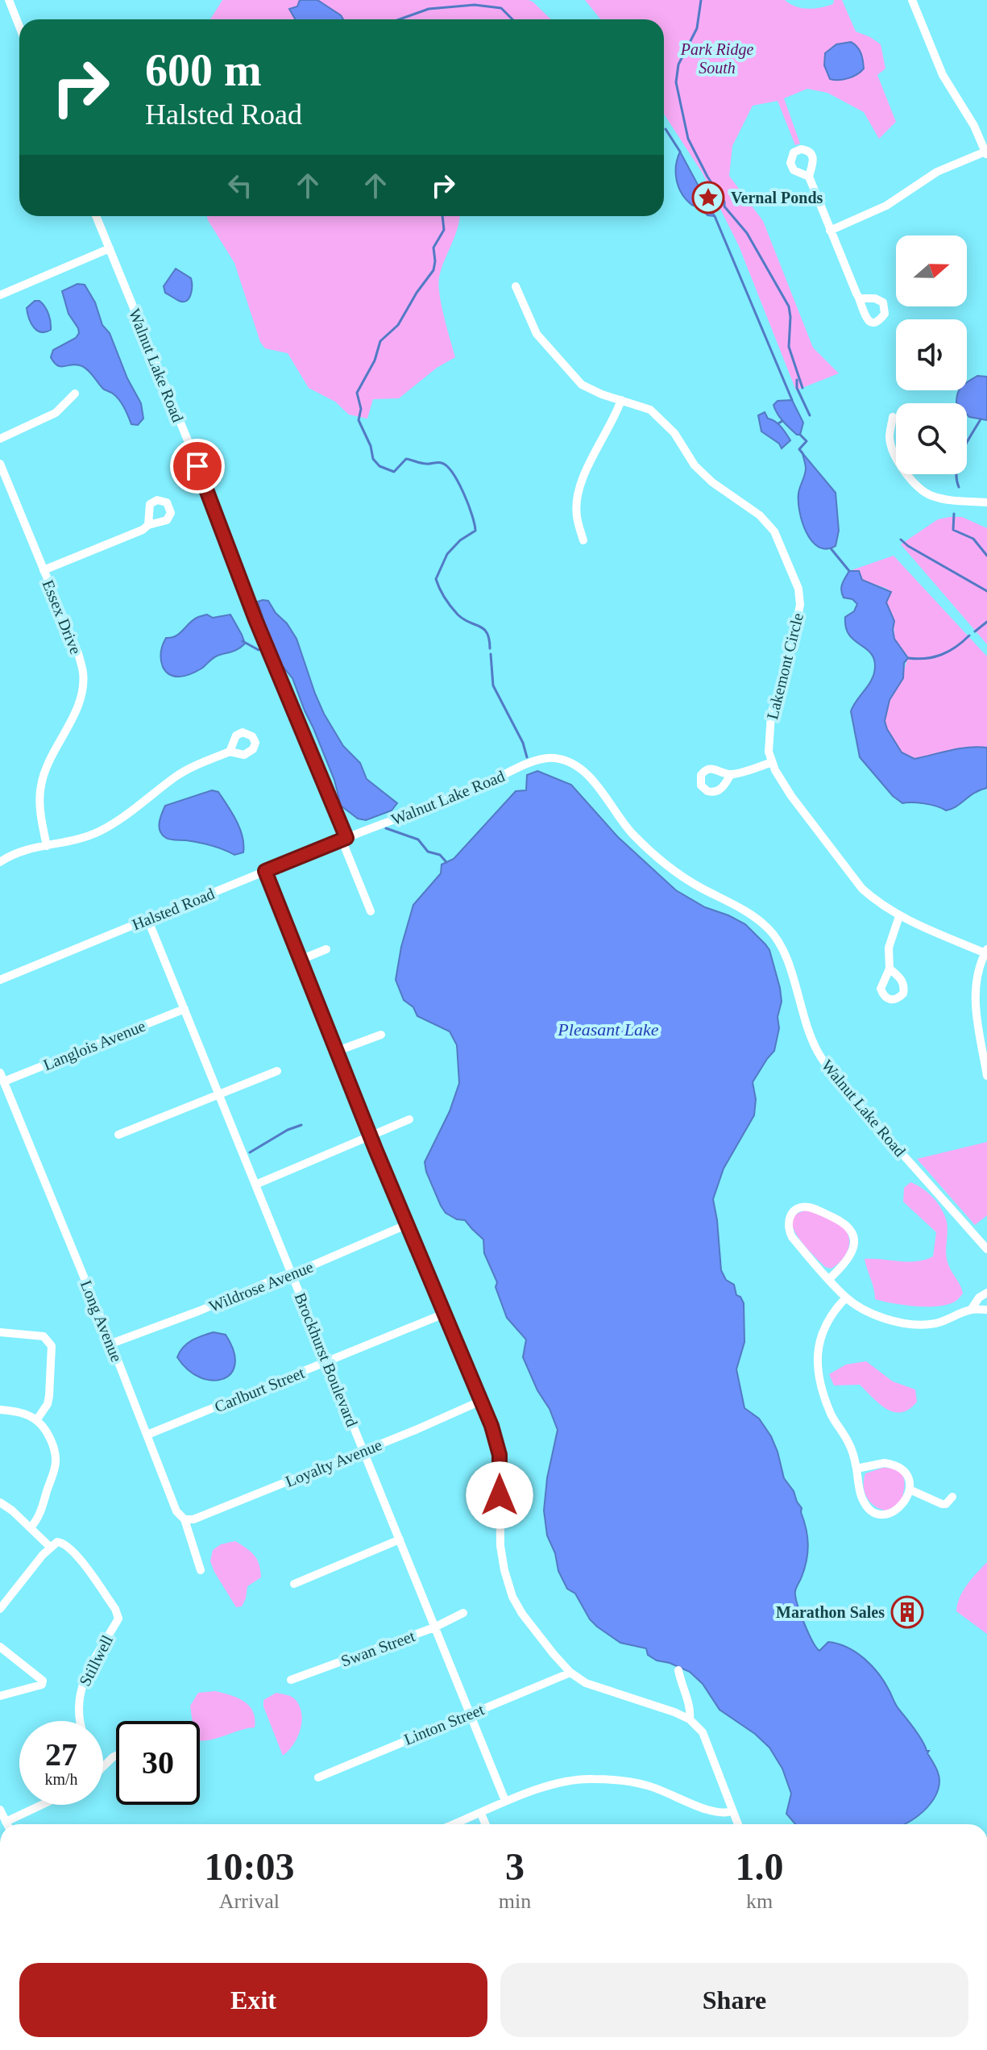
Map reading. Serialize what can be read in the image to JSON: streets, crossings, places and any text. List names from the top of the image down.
{
  "streets": {
    "street": [
      "Walnut Lake Road",
      "Essex Drive",
      "Lakemont Circle",
      "Halsted Road",
      "Langlois Avenue",
      "Wildrose Avenue",
      "Long Avenue",
      "Brockhurst Boulevard",
      "Carlburt Street",
      "Loyalty Avenue",
      "Swan Street",
      "Stillwell",
      "Linton Street"
    ]
  },
  "crossings": [
    ["Walnut Lake Road", "Halsted Road"],
    ["Halsted Road", "Brockhurst Boulevard"],
    ["Langlois Avenue", "Long Avenue"],
    ["Langlois Avenue", "Brockhurst Boulevard"],
    ["Wildrose Avenue", "Long Avenue"],
    ["Wildrose Avenue", "Brockhurst Boulevard"],
    ["Long Avenue", "Carlburt Street"],
    ["Long Avenue", "Loyalty Avenue"],
    ["Brockhurst Boulevard", "Carlburt Street"],
    ["Brockhurst Boulevard", "Loyalty Avenue"],
    ["Brockhurst Boulevard", "Swan Street"],
    ["Brockhurst Boulevard", "Linton Street"]
  ],
  "water": ["Pleasant Lake"],
  "parks": ["Park Ridge South"],
  "places": {
    "place": ["Vernal Ponds"],
    "building": ["Marathon Sales"]
  },
  "north": "right",
  "page": {
    "turn": ["600 m", "Halsted Road"],
    "speed": "27 km/h",
    "limit": "30",
    "eta": [
      "10:03",
      "Arrival",
      "3",
      "min",
      "1.0",
      "km"
    ],
    "buttons": ["Exit", "Share"]
  }
}
